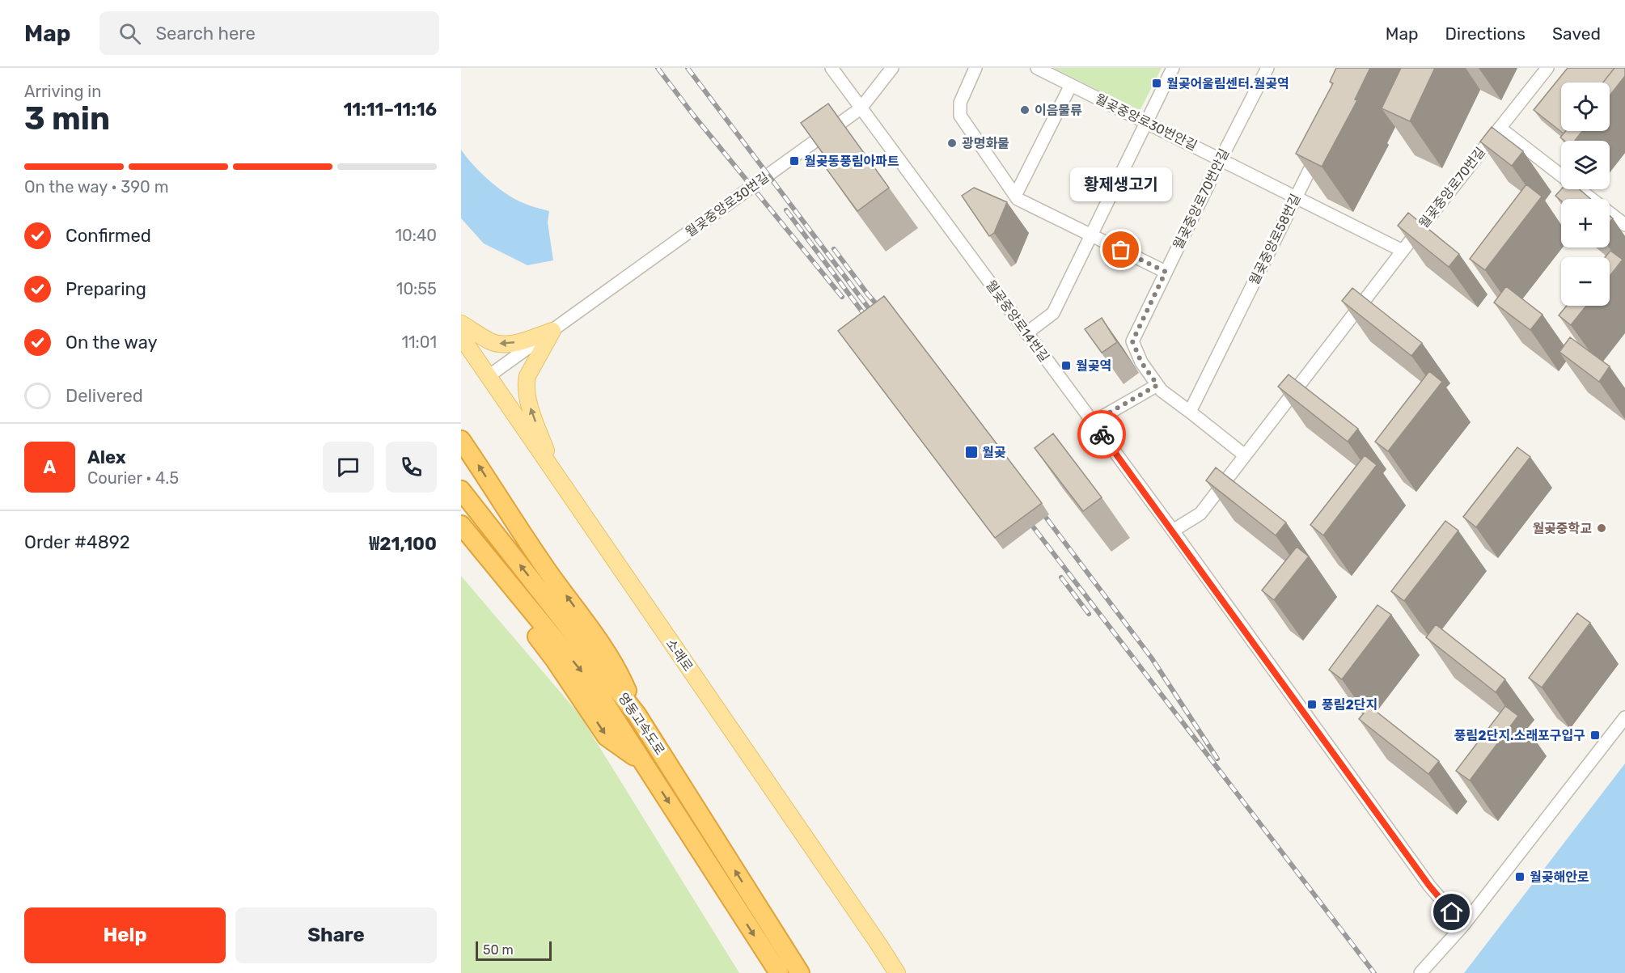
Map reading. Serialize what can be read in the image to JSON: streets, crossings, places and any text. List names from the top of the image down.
{
  "streets": {
    "highway": ["영동고속도로"],
    "main road": ["소래로"],
    "street": [
      "월곶중앙로30번안길",
      "월곶중앙로70번길",
      "월곶중앙로70번안길",
      "월곶중앙로30번길",
      "월곶중앙로58번길",
      "월곶중앙로14번길"
    ]
  },
  "crossings": [
    ["월곶중앙로30번안길", "월곶중앙로70번길"],
    ["월곶중앙로30번안길", "월곶중앙로70번안길"],
    ["월곶중앙로30번안길", "월곶중앙로58번길"],
    ["월곶중앙로70번길", "월곶중앙로70번안길"],
    ["월곶중앙로70번길", "월곶중앙로14번길"],
    ["월곶중앙로70번안길", "월곶중앙로58번길"],
    ["월곶중앙로30번길", "월곶중앙로14번길"],
    ["월곶중앙로30번길", "소래로"]
  ],
  "places": {
    "transit": [
      "월곶어울림센터.월곶역",
      "월곶동풍림아파트",
      "월곶역",
      "월곶",
      "풍림2단지",
      "풍림2단지.소래포구입구",
      "월곶해안로"
    ],
    "other": [
      "이음물류",
      "광명화물",
      "황제생고기",
      "월곶중학교"
    ]
  },
  "scale_bar": "50 m",
  "page": {
    "header": "Map",
    "search": "Search here",
    "nav": ["Map", "Directions", "Saved"],
    "heading": ["3 min", "Arriving in", "11:11–11:16"],
    "panel": [
      "Alex",
      "Courier · 4.5",
      "Order #4892",
      "₩21,100"
    ],
    "map_buttons": ["+", "−"],
    "bar": "On the way · 390 m",
    "bubble": "황제생고기",
    "list": [
      ["Confirmed", "10:40"],
      ["Preparing", "10:55"],
      ["On the way", "11:01"],
      "Delivered"
    ],
    "round": "A",
    "buttons": ["Help", "Share"],
    "scale": "50 m"
  }
}
